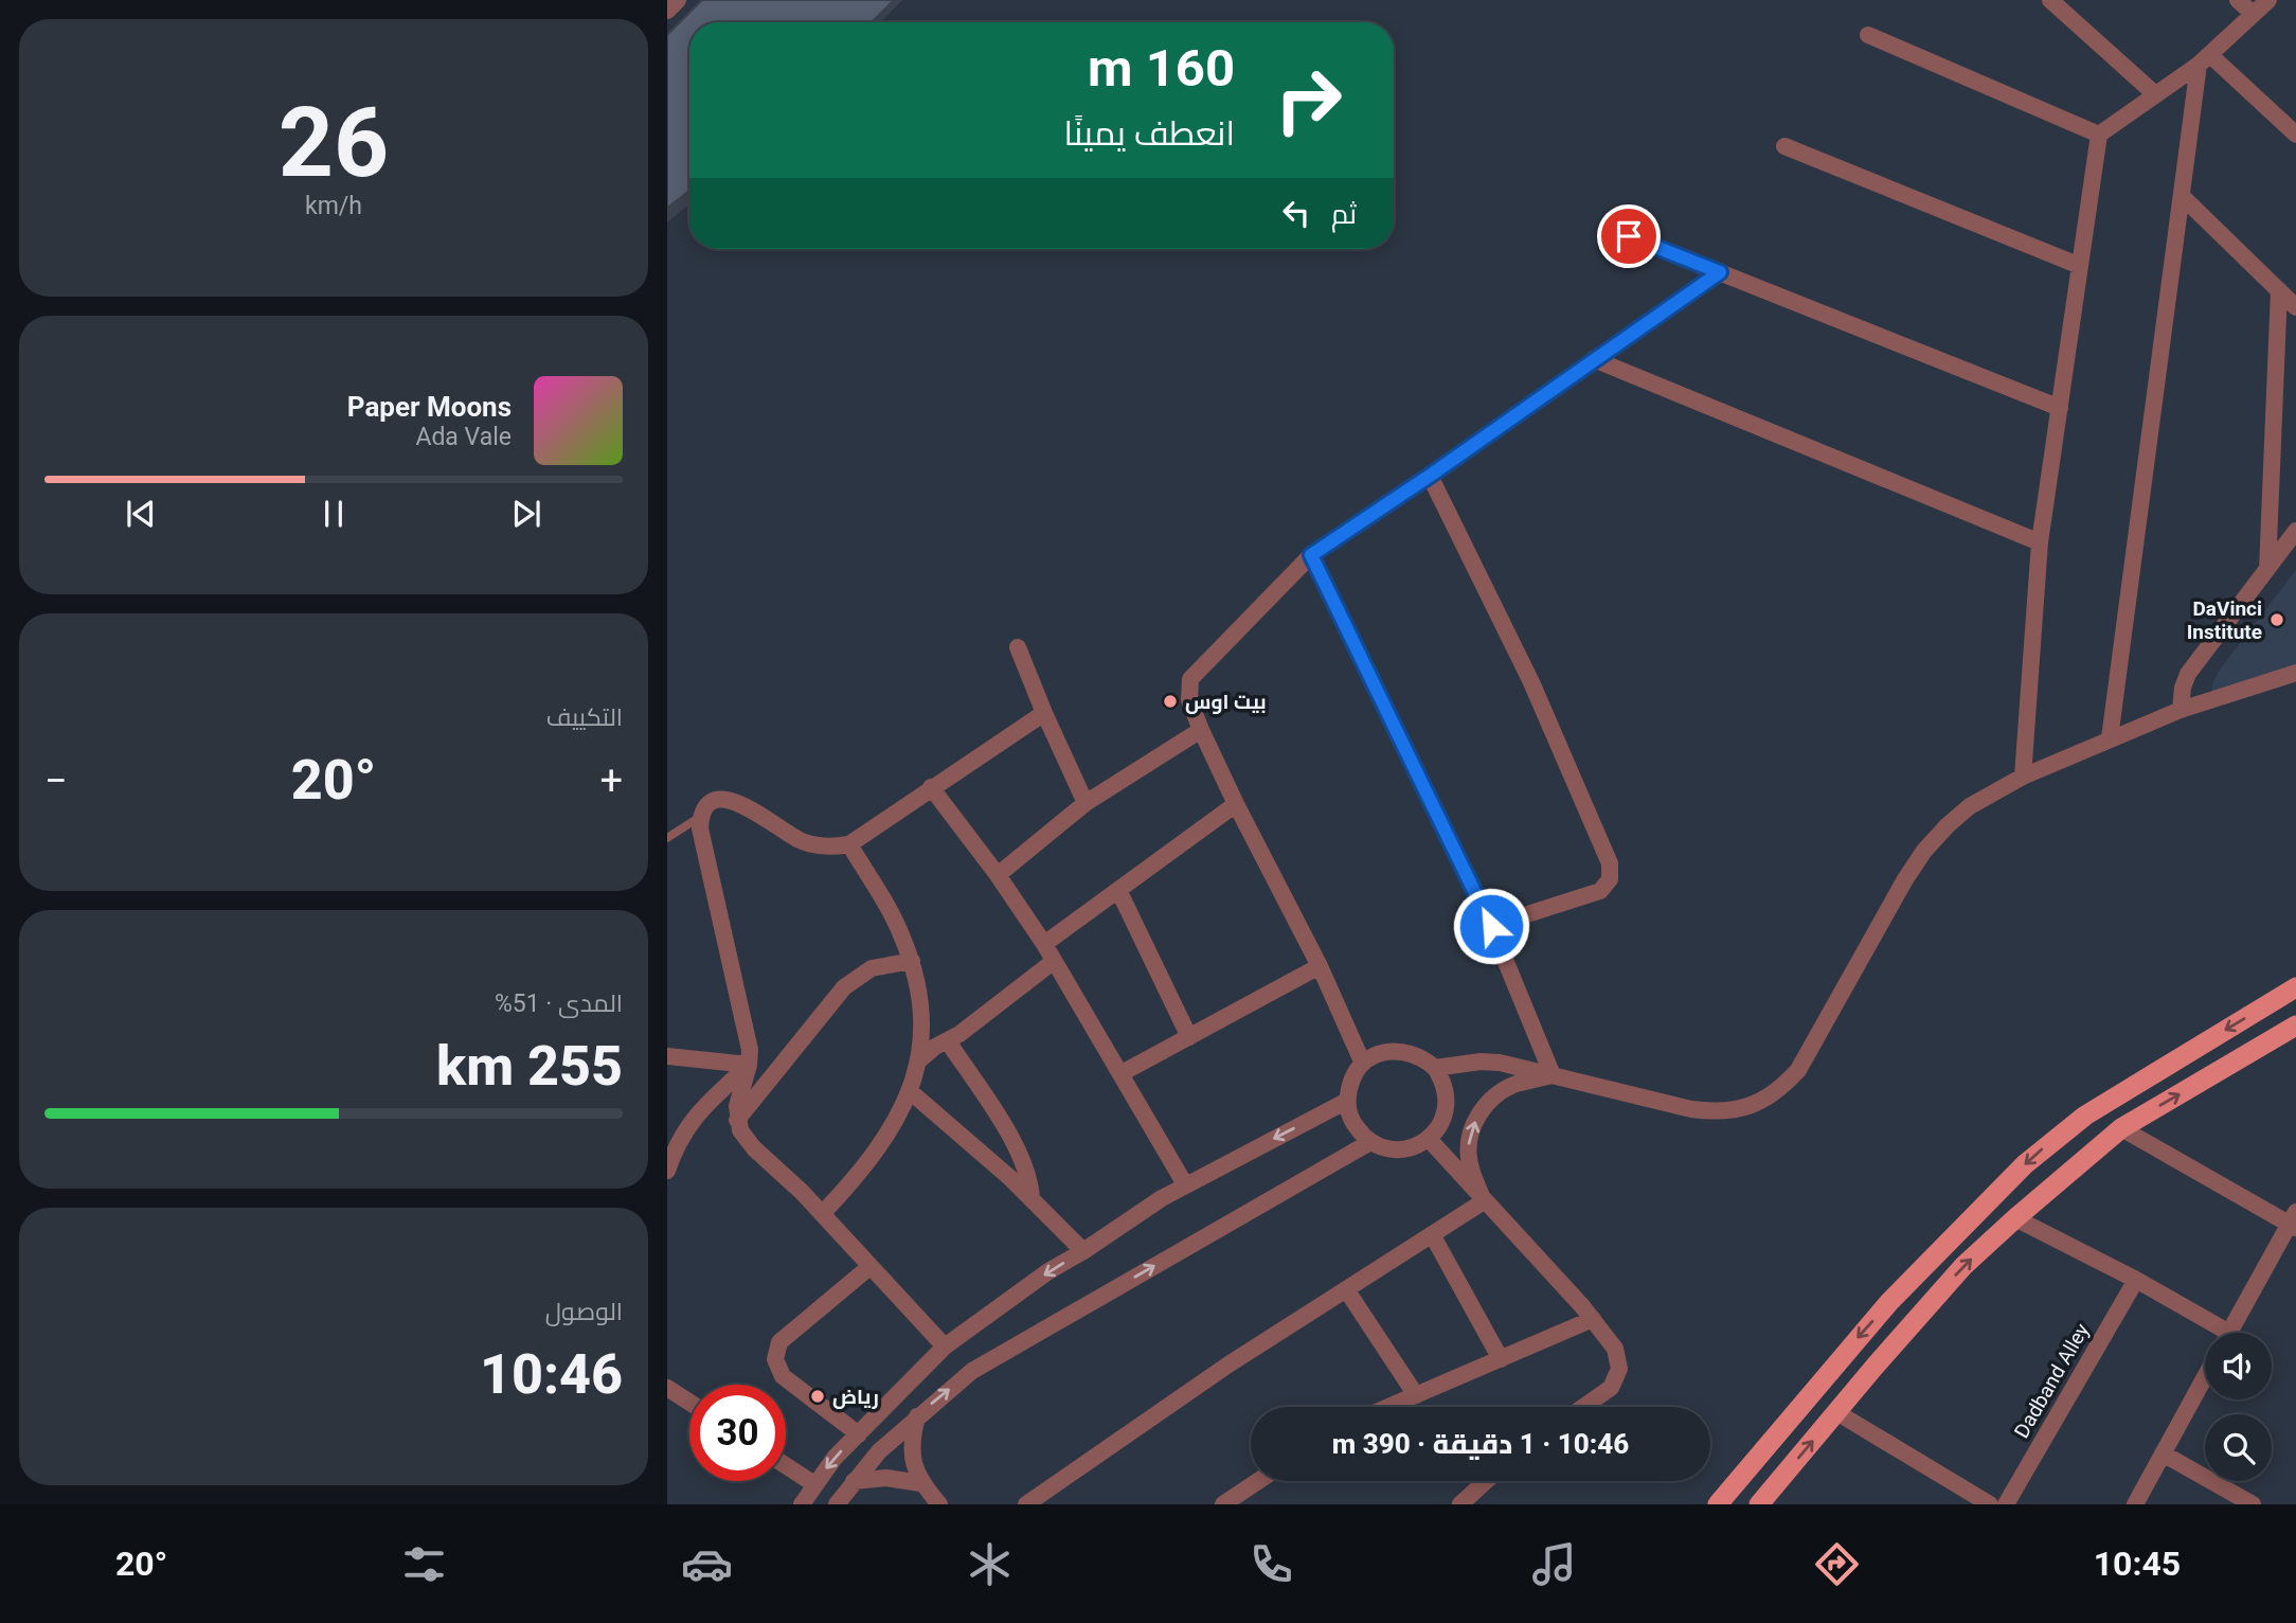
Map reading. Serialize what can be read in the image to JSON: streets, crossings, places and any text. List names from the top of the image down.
{
  "streets": {
    "street": ["Dadband Alley"]
  },
  "places": ["DaVinci Institute", "بيت اوس", "رياض"],
  "page": {
    "tile": [
      ["26", "km/h"],
      "التكييف",
      ["المدى · 51%", "255 km"],
      ["الوصول", "10:46"]
    ],
    "turn": ["160 m", "انعطف يمينًا"],
    "then": "ثم",
    "song": ["Paper Moons", "Ada Vale"],
    "heat": ["−", "20°", "+"],
    "limit": "30",
    "trip": "10:46 · 1 دقيقة · 390 m",
    "tabs": ["10:45", "20°"]
  }
}
